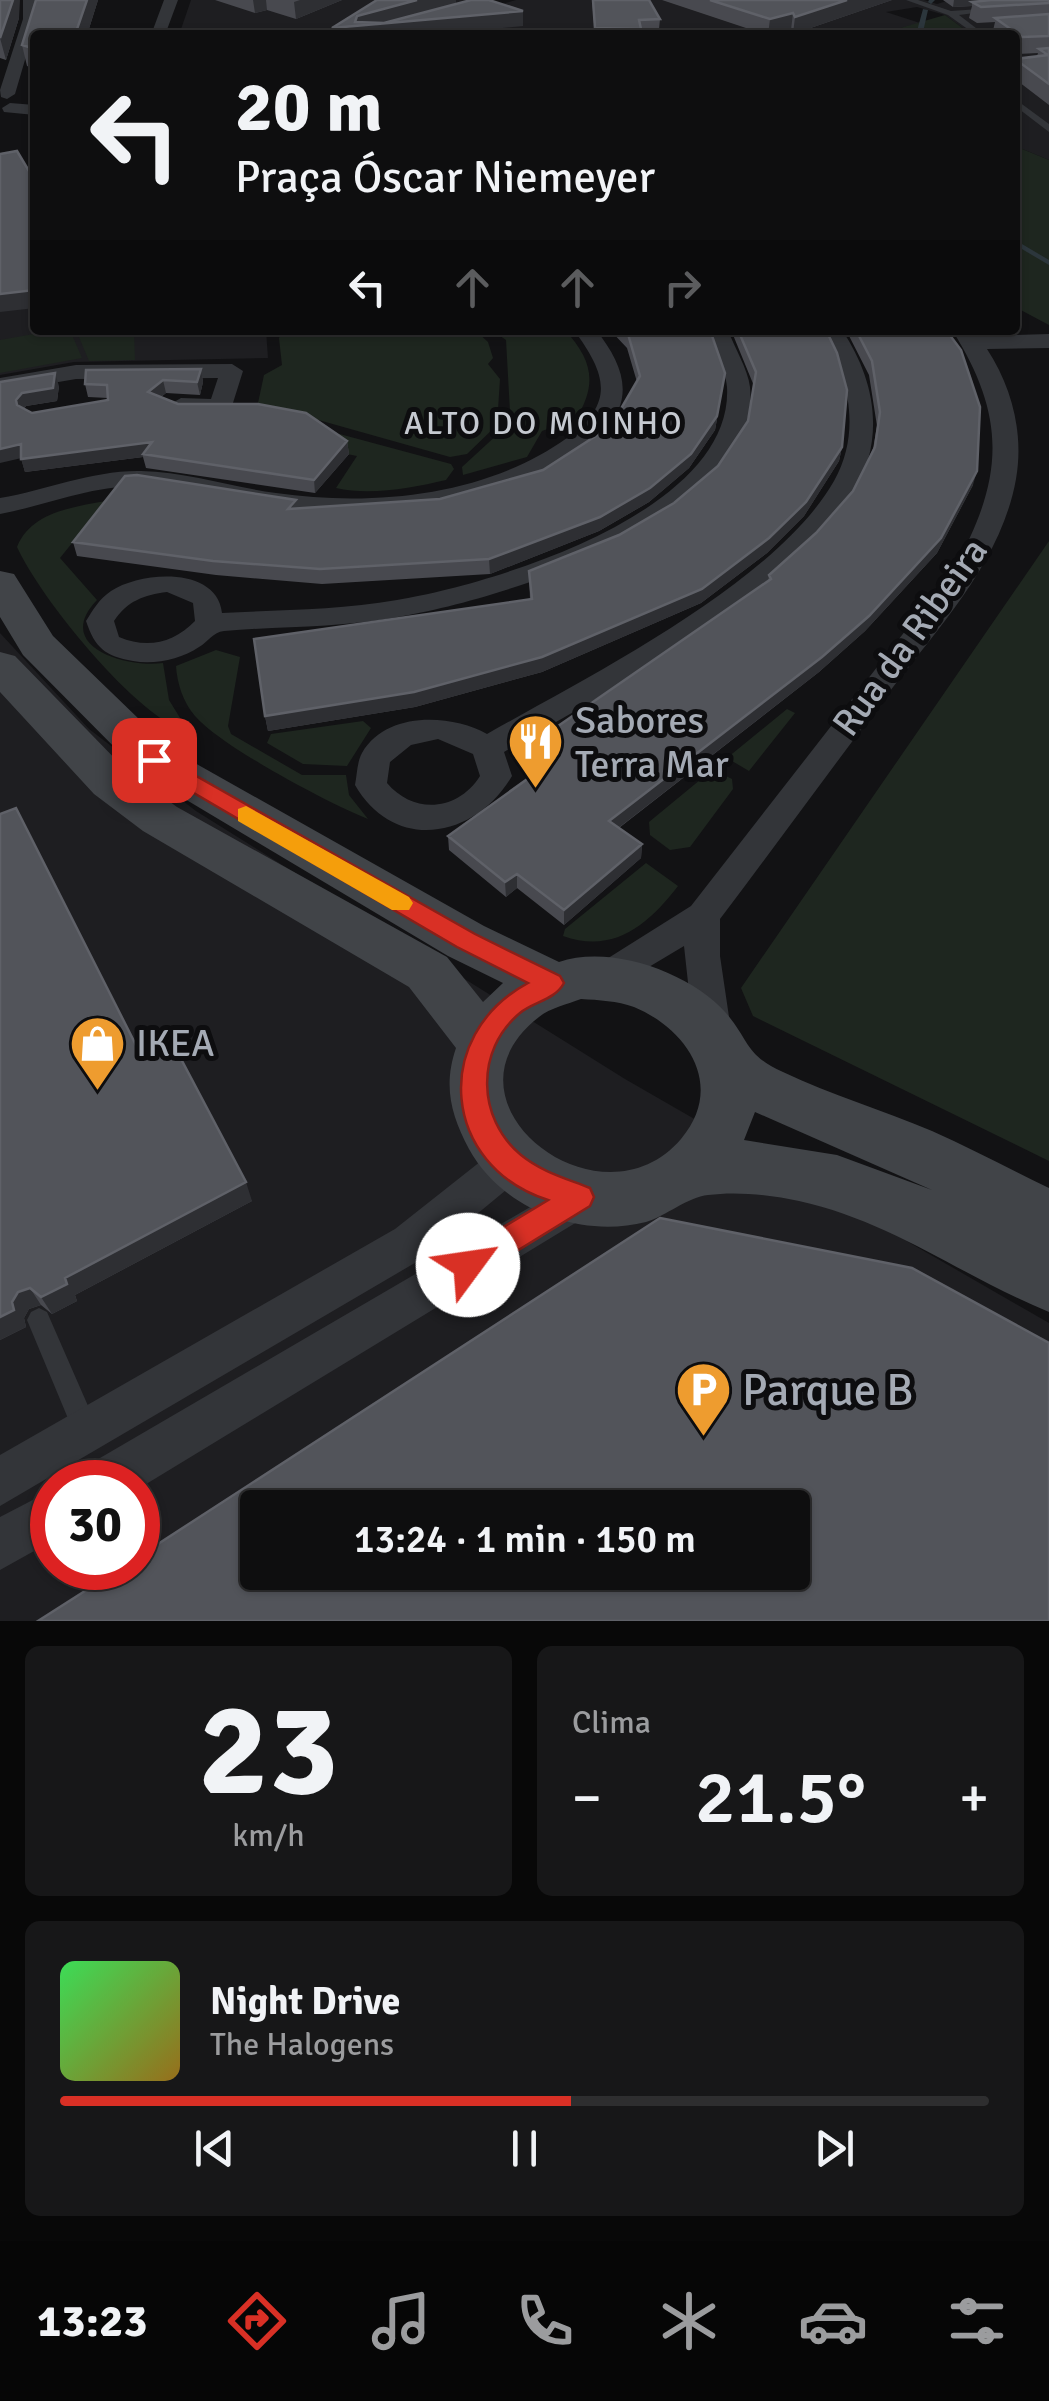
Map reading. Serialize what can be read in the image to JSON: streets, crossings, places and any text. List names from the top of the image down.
{
  "streets": {
    "street": ["Rua da Ribeira"]
  },
  "districts": ["ALTO DO MOINHO"],
  "places": {
    "restaurant": ["Sabores Terra Mar"],
    "shop": ["IKEA"],
    "parking": ["Parque B"]
  },
  "page": {
    "turn": ["20 m", "Praça Óscar Niemeyer"],
    "limit": "30",
    "trip": "13:24 · 1 min · 150 m",
    "tile": [
      ["23", "km/h"],
      "Clima"
    ],
    "heat": ["−", "21.5°", "+"],
    "song": ["Night Drive", "The Halogens"],
    "tabs": "13:23"
  }
}
